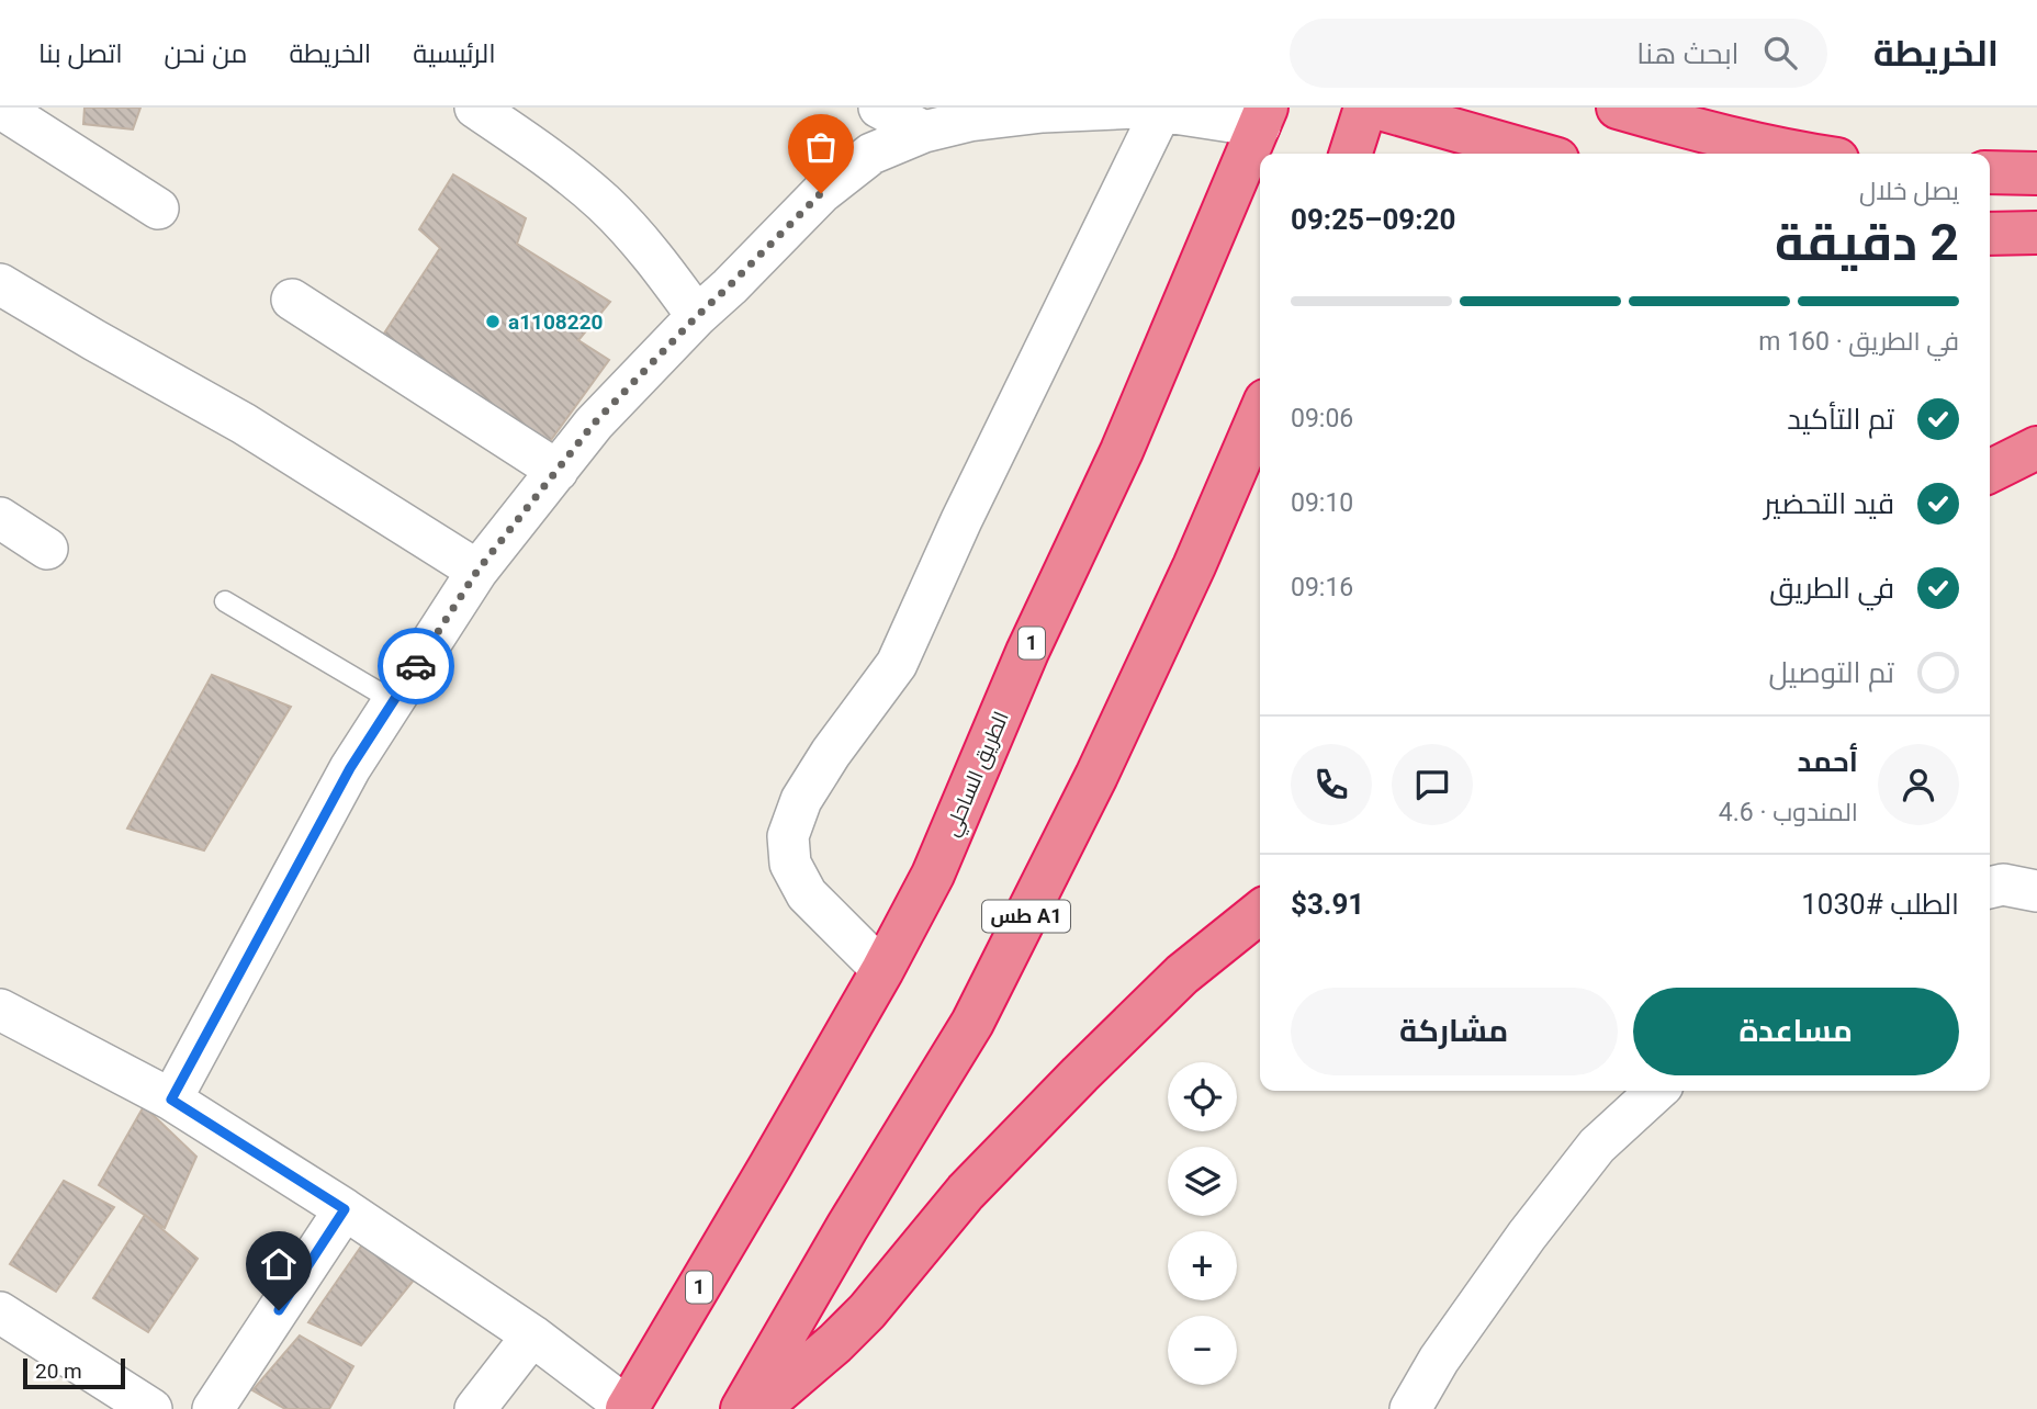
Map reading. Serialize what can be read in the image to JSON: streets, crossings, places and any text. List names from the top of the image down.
{
  "streets": {
    "highway": ["1", "الطريق الساحلي", "طس A1"]
  },
  "places": ["a1108220"],
  "scale_bar": "20 m",
  "page": {
    "header": "الخريطة",
    "search": "ابحث هنا",
    "nav": [
      "الرئيسية",
      "الخريطة",
      "من نحن",
      "اتصل بنا"
    ],
    "heading": ["2 دقيقة", "يصل خلال", "09:20–09:25"],
    "panel": [
      "أحمد",
      "المندوب · 4.6",
      "الطلب #1030",
      "$3.91"
    ],
    "bar": "في الطريق · 160 m",
    "list": [
      ["تم التأكيد", "09:06"],
      ["قيد التحضير", "09:10"],
      ["في الطريق", "09:16"],
      "تم التوصيل"
    ],
    "buttons": ["مساعدة", "مشاركة"],
    "map_buttons": ["+", "−"],
    "scale": "20 m"
  }
}
